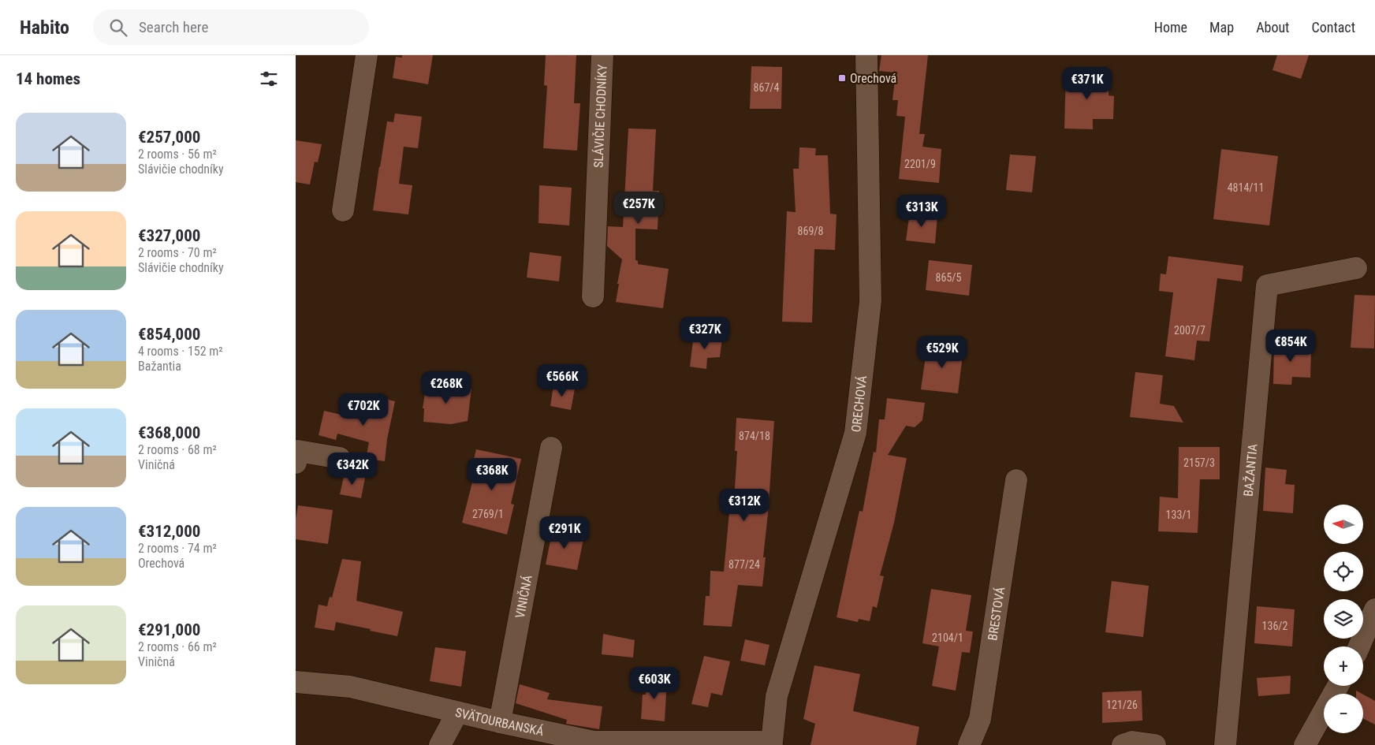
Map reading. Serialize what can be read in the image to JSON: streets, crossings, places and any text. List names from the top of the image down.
{
  "streets": {
    "street": [
      "SLÁVIČIE CHODNÍKY",
      "ORECHOVÁ",
      "BAŽANTIA",
      "VINIČNÁ",
      "BRESTOVÁ",
      "SVÄTOURBANSKÁ"
    ]
  },
  "crossings": [
    ["ORECHOVÁ", "SVÄTOURBANSKÁ"],
    ["VINIČNÁ", "SVÄTOURBANSKÁ"]
  ],
  "places": {
    "transit": ["Orechová"]
  },
  "house_numbers": [
    "867/4",
    "2201/9",
    "4814/11",
    "869/8",
    "865/5",
    "2007/7",
    "874/18",
    "2157/3",
    "2769/1",
    "133/1",
    "877/24",
    "136/2",
    "2104/1",
    "121/26"
  ],
  "north": "left",
  "page": {
    "header": "Habito",
    "search": "Search here",
    "nav": [
      "Home",
      "Map",
      "About",
      "Contact"
    ],
    "heading": "14 homes",
    "price": [
      "€371K",
      "€257K",
      "€313K",
      "€327K",
      "€854K",
      "€529K",
      "€566K",
      "€268K",
      "€702K",
      "€342K",
      "€368K",
      "€312K",
      "€291K",
      "€603K"
    ],
    "list": [
      {
        "name": "€257,000",
        "note": "2 rooms · 56 m² · Slávičie chodníky"
      },
      {
        "name": "€327,000",
        "note": "2 rooms · 70 m² · Slávičie chodníky"
      },
      {
        "name": "€854,000",
        "note": "4 rooms · 152 m² · Bažantia"
      },
      {
        "name": "€368,000",
        "note": "2 rooms · 68 m² · Viničná"
      },
      {
        "name": "€312,000",
        "note": "2 rooms · 74 m² · Orechová"
      },
      {
        "name": "€291,000",
        "note": "2 rooms · 66 m² · Viničná"
      }
    ],
    "map_buttons": ["+", "−"]
  }
}
